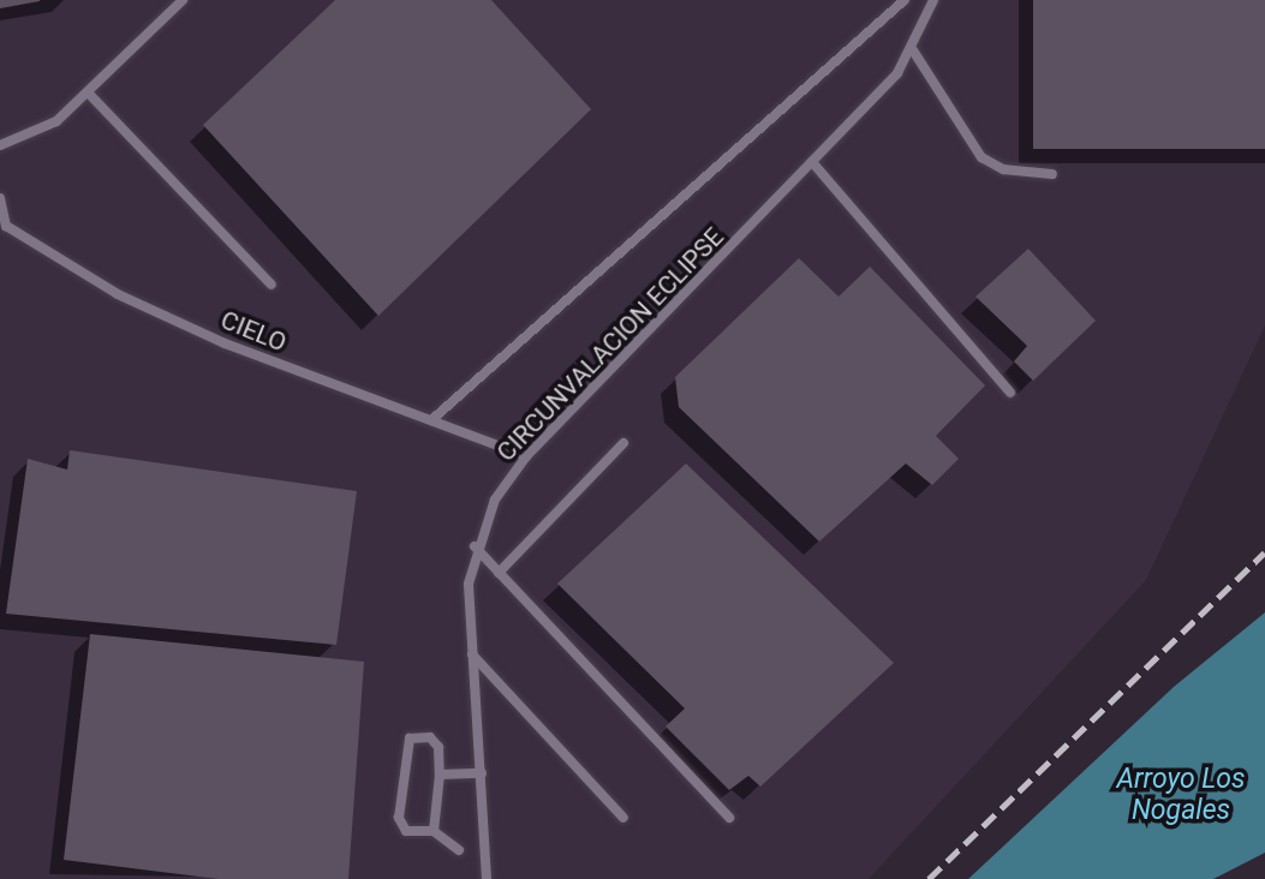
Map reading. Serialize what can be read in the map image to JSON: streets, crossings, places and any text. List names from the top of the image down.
{
  "streets": {
    "lane": ["CIELO", "CIRCUNVALACION ECLIPSE"]
  },
  "crossings": [
    ["CIELO", "CIRCUNVALACION ECLIPSE"]
  ],
  "water": ["Arroyo Los Nogales"]
}
